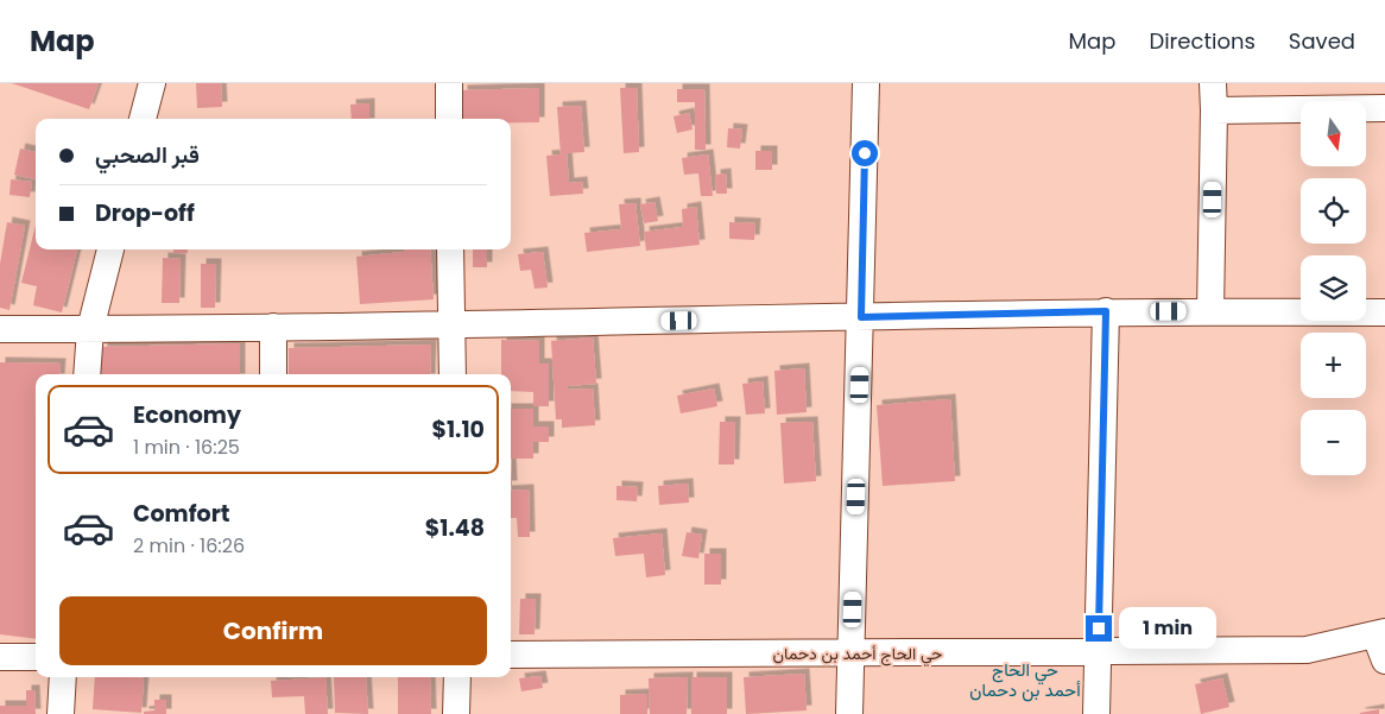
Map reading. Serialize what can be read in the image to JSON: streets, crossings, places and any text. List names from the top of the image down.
{
  "streets": {
    "street": ["حي الحاج أحمد بن دحمان"]
  },
  "districts": ["حي الحاج أحمد بن دحمان"],
  "north": "bottom",
  "page": {
    "header": "Map",
    "nav": ["Map", "Directions", "Saved"],
    "map_buttons": ["+", "−"],
    "banner": ["قبر الصحبي", "Drop-off"],
    "list": [
      {
        "name": "Economy",
        "note": "1 min · 16:25",
        "value": "$1.10"
      },
      {
        "name": "Comfort",
        "note": "2 min · 16:26",
        "value": "$1.48"
      }
    ],
    "buttons": "Confirm",
    "bubble": "1 min"
  }
}
